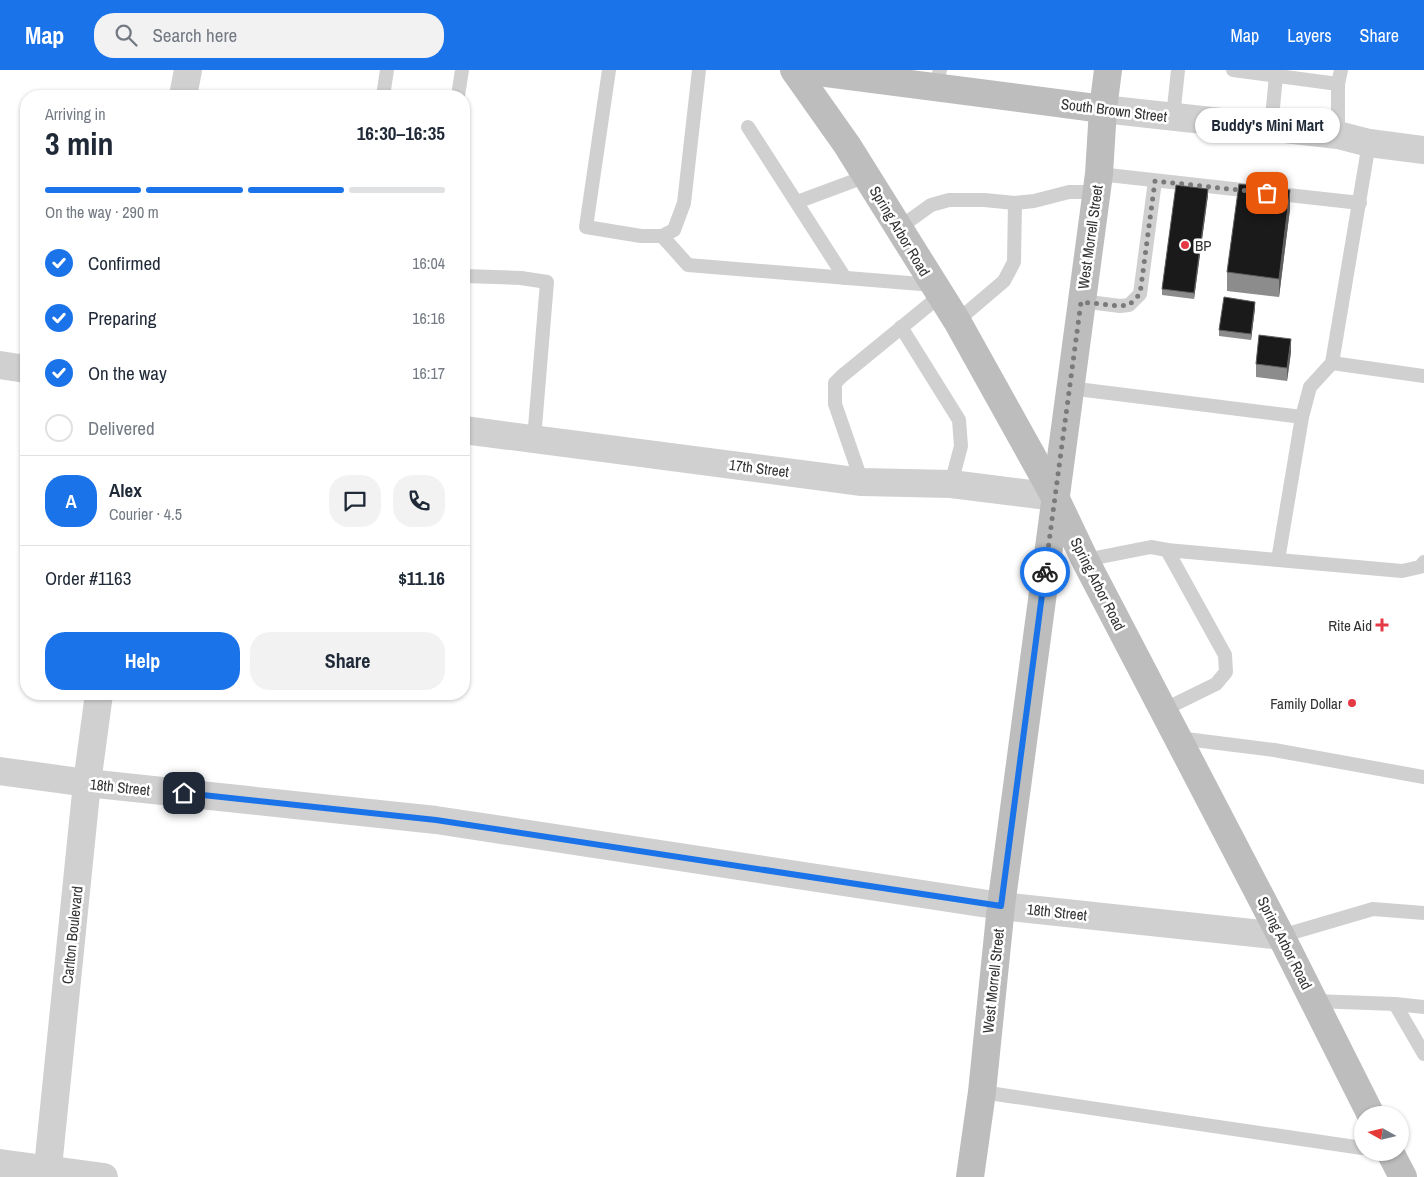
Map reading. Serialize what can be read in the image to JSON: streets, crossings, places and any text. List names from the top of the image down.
{
  "streets": {
    "street": [
      "South Brown Street",
      "Spring Arbor Road",
      "West Morrell Street",
      "17th Street",
      "18th Street",
      "Carlton Boulevard"
    ]
  },
  "crossings": [
    ["South Brown Street", "Spring Arbor Road"],
    ["South Brown Street", "West Morrell Street"],
    ["Spring Arbor Road", "West Morrell Street"],
    ["Spring Arbor Road", "17th Street"],
    ["Spring Arbor Road", "18th Street"],
    ["West Morrell Street", "17th Street"],
    ["West Morrell Street", "18th Street"],
    ["18th Street", "Carlton Boulevard"]
  ],
  "places": {
    "other": ["Buddy's Mini Mart", "BP", "Family Dollar"],
    "health": ["Rite Aid"]
  },
  "north": "left",
  "page": {
    "header": "Map",
    "search": "Search here",
    "nav": ["Map", "Layers", "Share"],
    "heading": ["3 min", "Arriving in", "16:30–16:35"],
    "panel": [
      "Alex",
      "Courier · 4.5",
      "Order #1163",
      "$11.16"
    ],
    "bubble": "Buddy's Mini Mart",
    "bar": "On the way · 290 m",
    "list": [
      ["Confirmed", "16:04"],
      ["Preparing", "16:16"],
      ["On the way", "16:17"],
      "Delivered"
    ],
    "round": "A",
    "buttons": ["Help", "Share"]
  }
}
